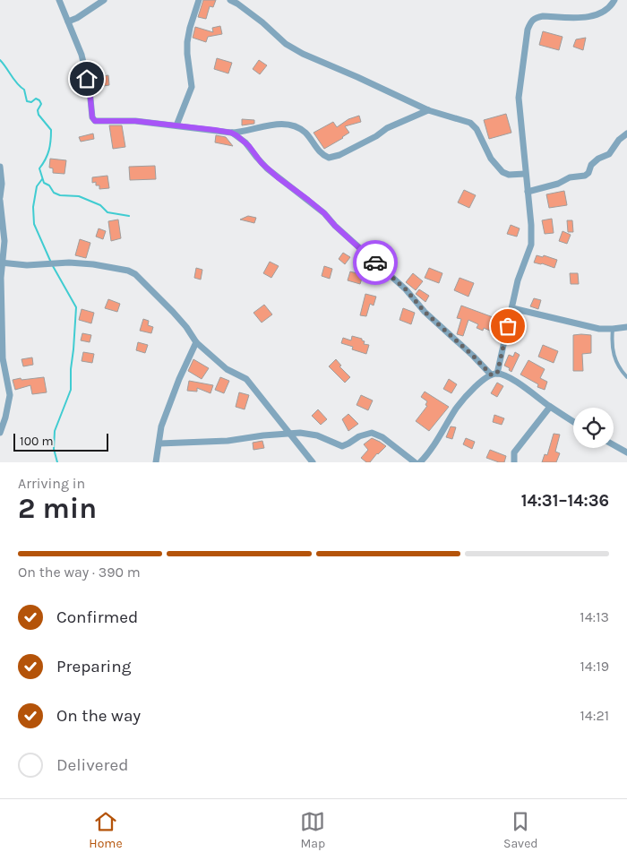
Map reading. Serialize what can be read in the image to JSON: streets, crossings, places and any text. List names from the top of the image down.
{
  "scale_bar": "100 m",
  "page": {
    "scale": "100 m",
    "heading": ["2 min", "Arriving in", "14:31–14:36"],
    "bar": "On the way · 390 m",
    "list": [
      ["Confirmed", "14:13"],
      ["Preparing", "14:19"],
      ["On the way", "14:21"],
      "Delivered"
    ],
    "tabs": ["Home", "Map", "Saved"]
  }
}
